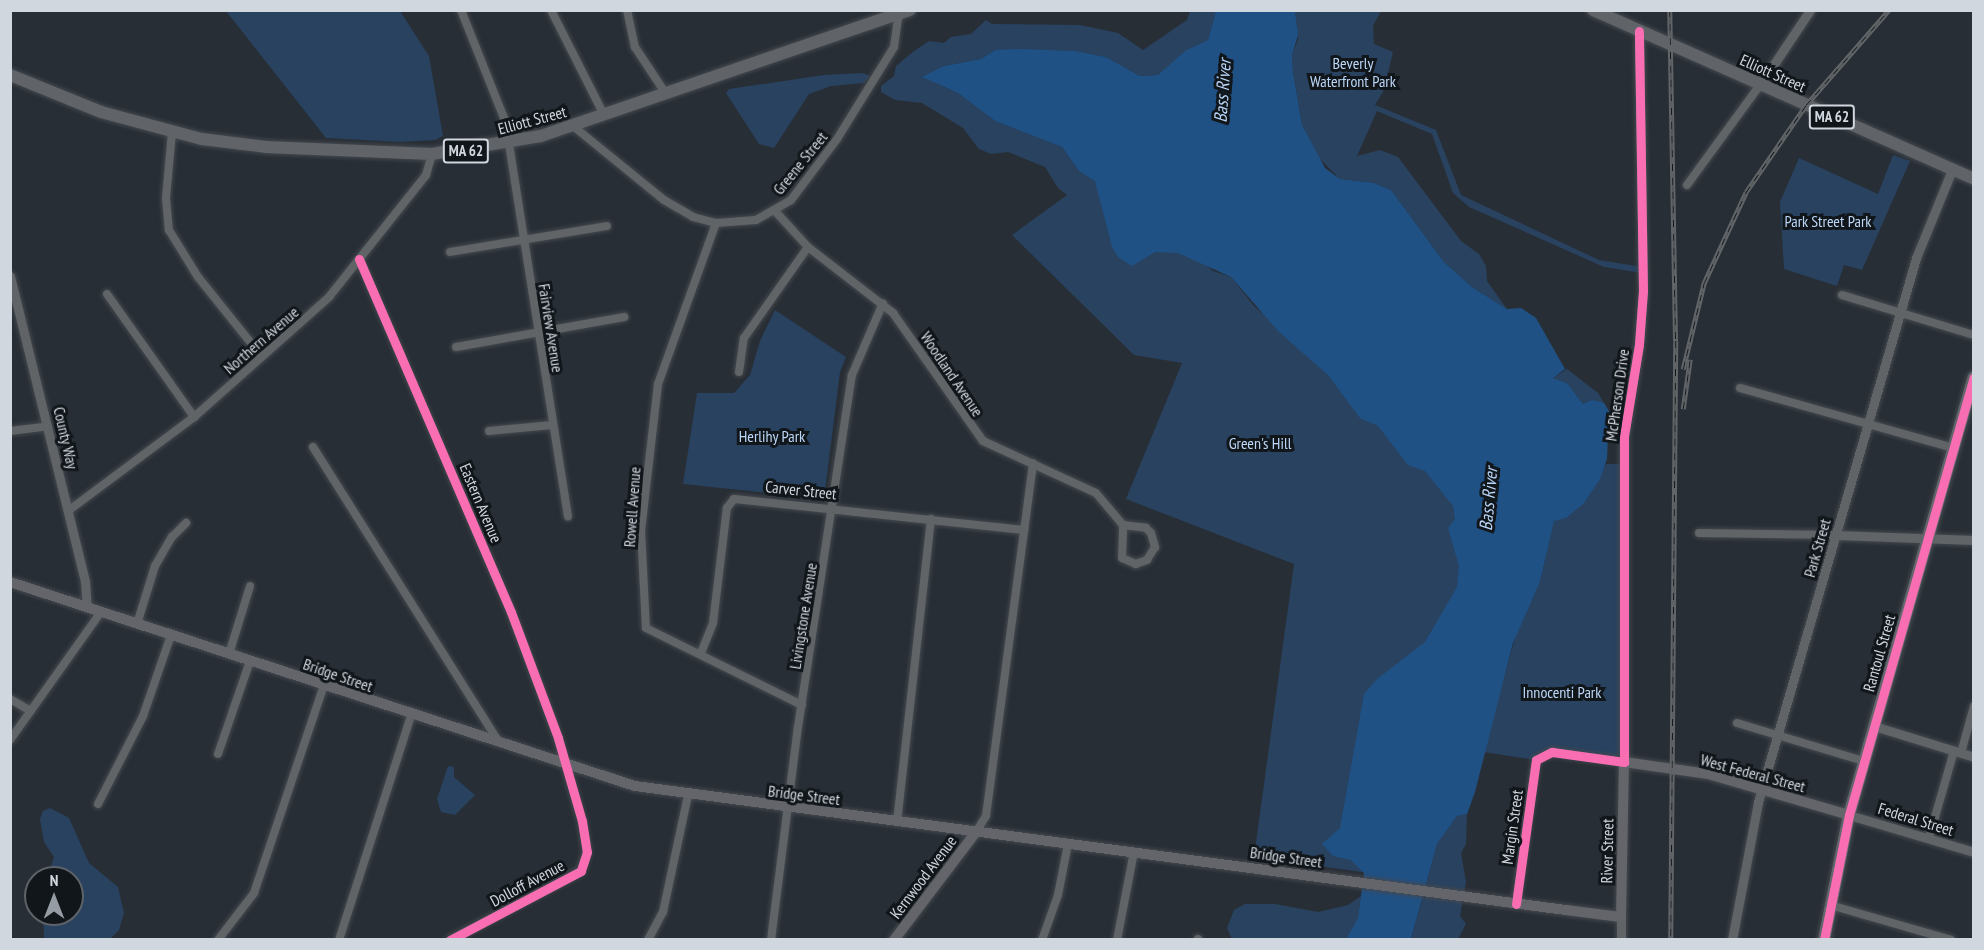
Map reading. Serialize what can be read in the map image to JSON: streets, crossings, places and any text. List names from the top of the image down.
{
  "streets": {
    "highway": ["Rantoul Street"],
    "main road": [
      "Elliott Street",
      "MA 62",
      "Bridge Street",
      "West Federal Street",
      "River Street",
      "Kernwood Avenue"
    ],
    "street": [
      "Greene Street",
      "Fairview Avenue",
      "Northern Avenue",
      "Woodland Avenue",
      "McPherson Drive",
      "County Way",
      "Carver Street",
      "Eastern Avenue",
      "Rowell Avenue",
      "Park Street",
      "Livingstone Avenue",
      "Federal Street",
      "Margin Street",
      "Dolloff Avenue"
    ]
  },
  "crossings": [
    ["Elliott Street", "Greene Street"],
    ["Elliott Street", "Fairview Avenue"],
    ["Elliott Street", "Northern Avenue"],
    ["Elliott Street", "McPherson Drive"],
    ["Elliott Street", "Park Street"],
    ["Greene Street", "Woodland Avenue"],
    ["Greene Street", "Rowell Avenue"],
    ["Northern Avenue", "County Way"],
    ["Northern Avenue", "Eastern Avenue"],
    ["Woodland Avenue", "Livingstone Avenue"],
    ["McPherson Drive", "West Federal Street"],
    ["McPherson Drive", "River Street"],
    ["County Way", "Bridge Street"],
    ["Carver Street", "Rowell Avenue"],
    ["Carver Street", "Livingstone Avenue"],
    ["Eastern Avenue", "Bridge Street"],
    ["Eastern Avenue", "Dolloff Avenue"],
    ["Rowell Avenue", "Livingstone Avenue"],
    ["Park Street", "West Federal Street"],
    ["Livingstone Avenue", "Bridge Street"],
    ["Rantoul Street", "West Federal Street"],
    ["Rantoul Street", "Federal Street"],
    ["Bridge Street", "Margin Street"],
    ["Bridge Street", "River Street"],
    ["Bridge Street", "Kernwood Avenue"],
    ["Bridge Street", "Dolloff Avenue"],
    ["West Federal Street", "Federal Street"],
    ["West Federal Street", "Margin Street"],
    ["West Federal Street", "River Street"]
  ],
  "water": ["Bass River"],
  "parks": [
    "Beverly Waterfront Park",
    "Park Street Park",
    "Herlihy Park",
    "Green's Hill",
    "Innocenti Park"
  ],
  "north": "top"
}
